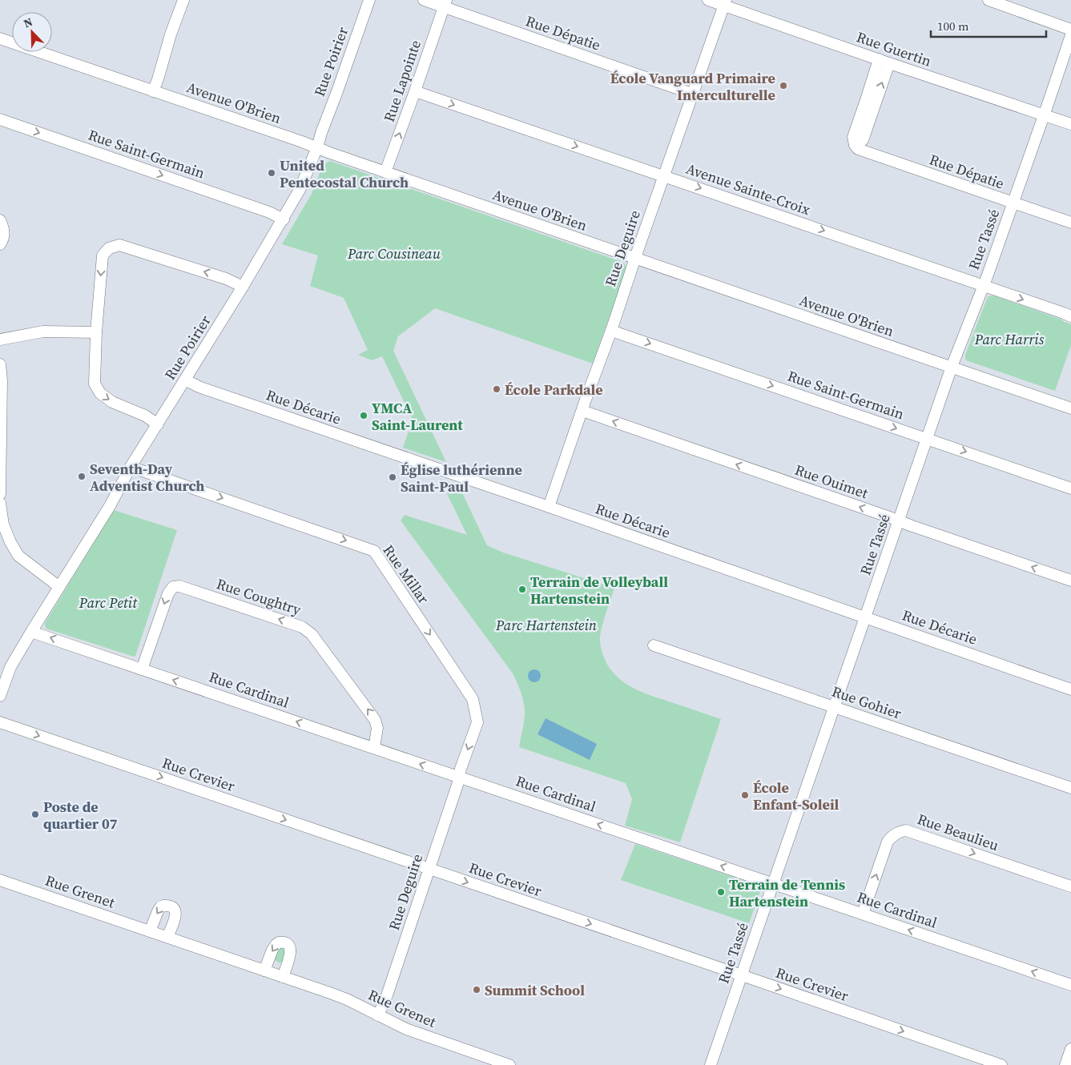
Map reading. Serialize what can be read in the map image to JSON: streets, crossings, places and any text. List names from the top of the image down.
{
  "streets": {
    "street": [
      "Rue Dépatie",
      "Rue Guertin",
      "Rue Poirier",
      "Rue Lapointe",
      "Avenue O'Brien",
      "Rue Saint-Germain",
      "Avenue Sainte-Croix",
      "Rue Tassé",
      "Rue Deguire",
      "Rue Décarie",
      "Rue Ouimet",
      "Rue Millar",
      "Rue Coughtry",
      "Rue Cardinal",
      "Rue Gohier",
      "Rue Crevier",
      "Rue Beaulieu",
      "Rue Grenet"
    ]
  },
  "crossings": [
    ["Rue Dépatie", "Rue Guertin"],
    ["Rue Dépatie", "Rue Lapointe"],
    ["Rue Dépatie", "Rue Tassé"],
    ["Rue Dépatie", "Rue Deguire"],
    ["Rue Guertin", "Rue Tassé"],
    ["Rue Guertin", "Rue Deguire"],
    ["Rue Poirier", "Avenue O'Brien"],
    ["Rue Poirier", "Rue Saint-Germain"],
    ["Rue Poirier", "Rue Décarie"],
    ["Rue Poirier", "Rue Millar"],
    ["Rue Poirier", "Rue Cardinal"],
    ["Rue Lapointe", "Avenue O'Brien"],
    ["Rue Lapointe", "Avenue Sainte-Croix"],
    ["Avenue O'Brien", "Rue Tassé"],
    ["Avenue O'Brien", "Rue Deguire"],
    ["Rue Saint-Germain", "Rue Tassé"],
    ["Rue Saint-Germain", "Rue Deguire"],
    ["Avenue Sainte-Croix", "Rue Tassé"],
    ["Avenue Sainte-Croix", "Rue Deguire"],
    ["Rue Tassé", "Rue Décarie"],
    ["Rue Tassé", "Rue Ouimet"],
    ["Rue Tassé", "Rue Cardinal"],
    ["Rue Tassé", "Rue Gohier"],
    ["Rue Tassé", "Rue Crevier"],
    ["Rue Deguire", "Rue Décarie"],
    ["Rue Deguire", "Rue Ouimet"],
    ["Rue Deguire", "Rue Millar"],
    ["Rue Deguire", "Rue Cardinal"],
    ["Rue Deguire", "Rue Crevier"],
    ["Rue Deguire", "Rue Grenet"],
    ["Rue Millar", "Rue Cardinal"],
    ["Rue Coughtry", "Rue Cardinal"],
    ["Rue Cardinal", "Rue Beaulieu"]
  ],
  "one_way": [
    "Rue Lapointe",
    "Rue Saint-Germain",
    "Avenue Sainte-Croix",
    "Rue Ouimet",
    "Rue Millar",
    "Rue Cardinal",
    "Rue Crevier"
  ],
  "parks": [
    "Parc Cousineau",
    "Parc Harris",
    "Parc Petit",
    "Parc Hartenstein"
  ],
  "places": [
    "École Vanguard Primaire Interculturelle",
    "United Pentecostal Church",
    "École Parkdale",
    "YMCA Saint-Laurent",
    "Seventh-Day Adventist Church",
    "Église luthérienne Saint-Paul",
    "Terrain de Volleyball Hartenstein",
    "École Enfant-Soleil",
    "Poste de quartier 07",
    "Terrain de Tennis Hartenstein",
    "Summit School"
  ],
  "scale_bar": "100 m",
  "north": "top left"
}
